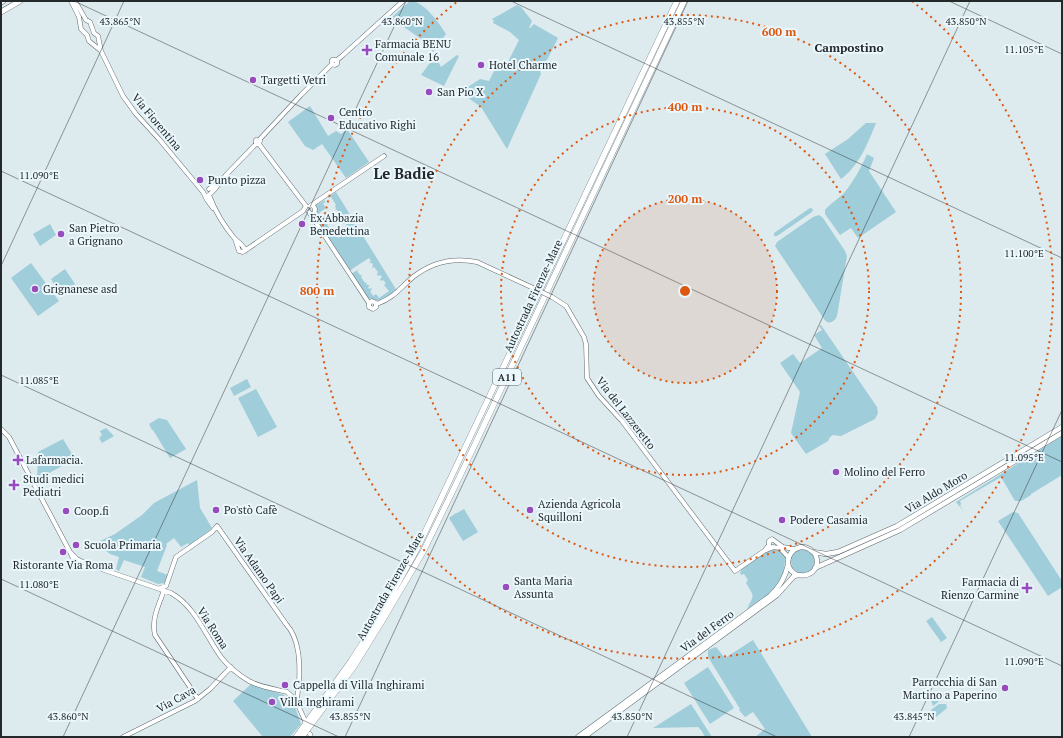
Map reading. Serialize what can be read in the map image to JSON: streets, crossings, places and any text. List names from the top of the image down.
{
  "streets": {
    "highway": ["Autostrada Firenze-Mare", "A11"],
    "main road": ["Via Aldo Moro", "Via del Ferro"],
    "street": [
      "Via Fiorentina",
      "Via del Lazzeretto",
      "Via Adamo Papi",
      "Via Roma",
      "Via Cava"
    ]
  },
  "crossings": [
    ["Via Aldo Moro", "Via del Ferro"],
    ["Via Adamo Papi", "Via Roma"],
    ["Via Roma", "Via Cava"]
  ],
  "districts": ["Campostino", "Le Badie"],
  "places": {
    "health": [
      "Farmacia BENU Comunale 16",
      "Lafarmacia.",
      "Studi medici Pediatri",
      "Farmacia di Rienzo Carmine"
    ],
    "other": [
      "Hotel Charme",
      "Targetti Vetri",
      "San Pio X",
      "Centro Educativo Righi",
      "Punto pizza",
      "Ex Abbazia Benedettina",
      "San Pietro a Grignano",
      "Grignanese asd",
      "Molino del Ferro",
      "Po'stò Cafè",
      "Azienda Agricola Squilloni",
      "Coop.fi",
      "Podere Casamia",
      "Scuola Primaria",
      "Ristorante Via Roma",
      "Santa Maria Assunta",
      "Cappella di Villa Inghirami",
      "Parrocchia di San Martino a Paperino",
      "Villa Inghirami"
    ]
  },
  "coordinates": [
    "43.865°N",
    "43.860°N",
    "43.855°N",
    "43.850°N",
    "11.105°E",
    "11.090°E",
    "11.100°E",
    "11.085°E",
    "11.095°E",
    "11.080°E",
    "43.845°N"
  ],
  "rings": [
    "600 m",
    "400 m",
    "200 m",
    "800 m"
  ]
}
